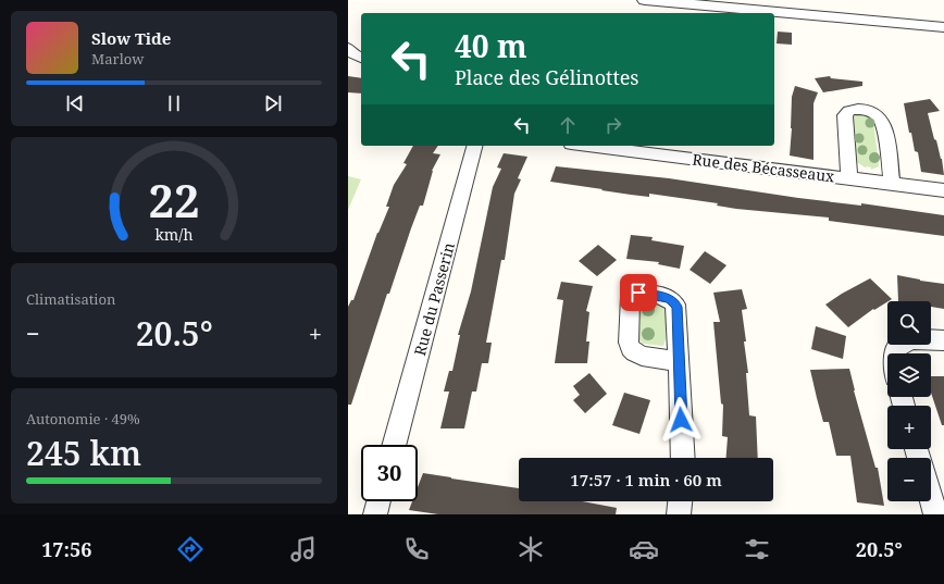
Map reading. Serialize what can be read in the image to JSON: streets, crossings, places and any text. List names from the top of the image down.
{
  "streets": {
    "street": ["Rue des Bécasseaux", "Rue du Passerin"]
  },
  "page": {
    "turn": ["40 m", "Place des Gélinottes"],
    "song": ["Slow Tide", "Marlow"],
    "tile": [
      "Climatisation",
      ["Autonomie · 49%", "245 km"]
    ],
    "map_buttons": ["+", "−"],
    "heat": ["−", "20.5°", "+"],
    "limit": "30",
    "trip": "17:57 · 1 min · 60 m",
    "tabs": ["17:56", "20.5°"],
    "gauge": ["22", "km/h"]
  }
}
